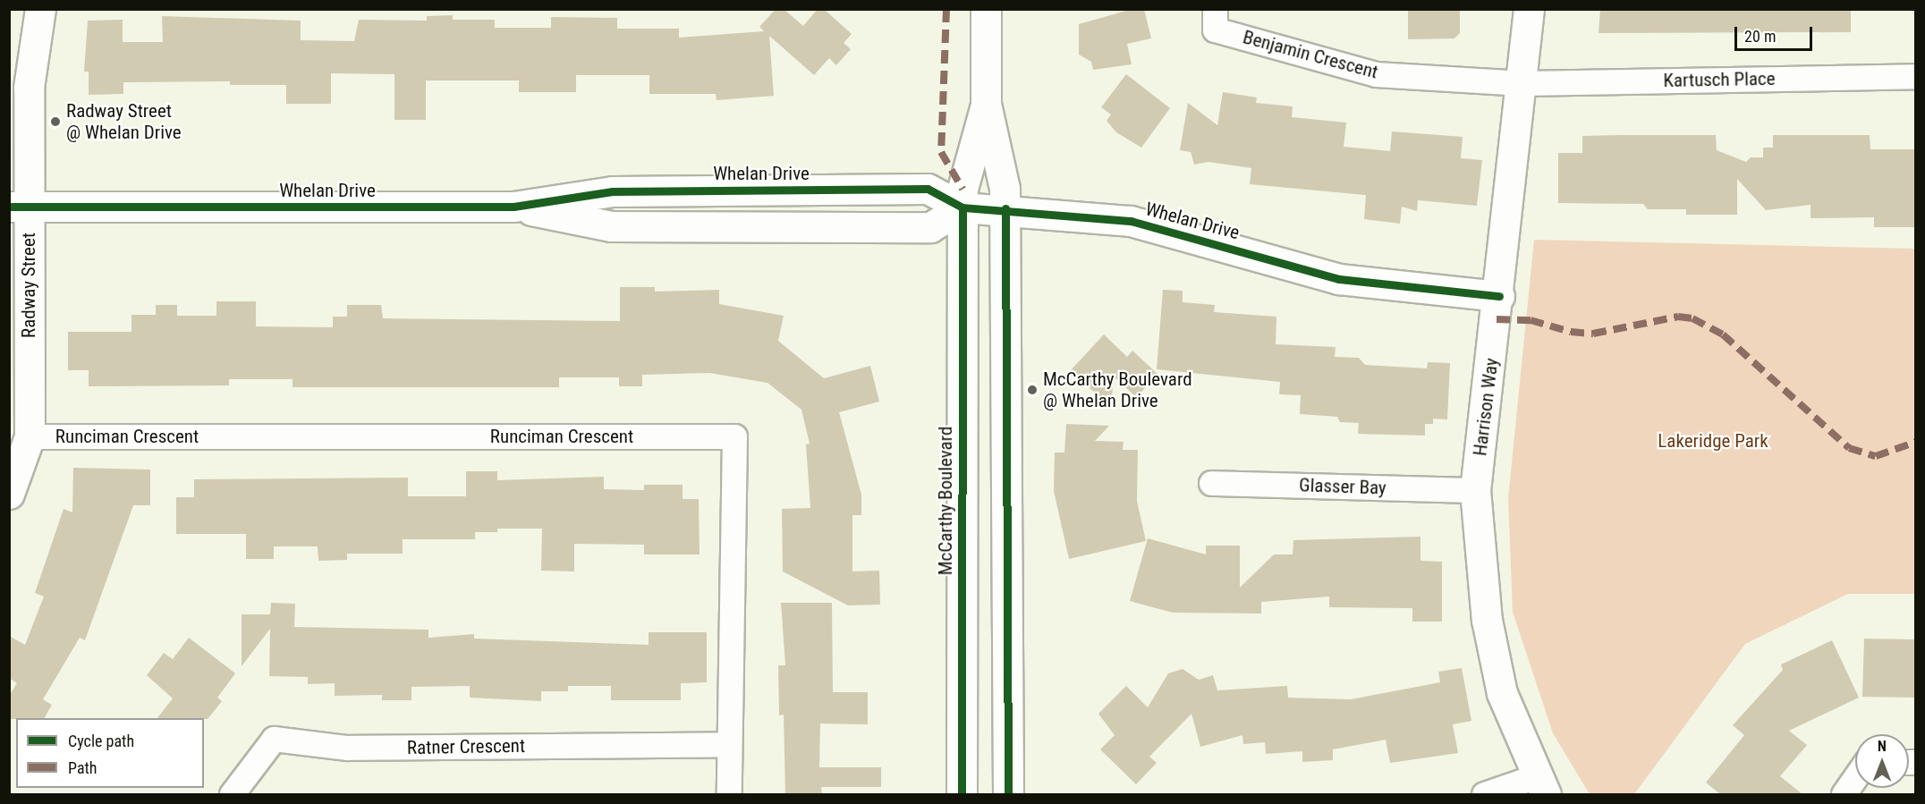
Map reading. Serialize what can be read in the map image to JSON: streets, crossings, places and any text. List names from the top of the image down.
{
  "streets": {
    "street": [
      "Benjamin Crescent",
      "Kartusch Place",
      "Whelan Drive",
      "Radway Street",
      "Harrison Way",
      "Runciman Crescent",
      "Glasser Bay",
      "McCarthy Boulevard",
      "Ratner Crescent"
    ]
  },
  "crossings": [
    ["Benjamin Crescent", "Kartusch Place"],
    ["Benjamin Crescent", "Harrison Way"],
    ["Kartusch Place", "Harrison Way"],
    ["Whelan Drive", "Radway Street"],
    ["Whelan Drive", "Harrison Way"],
    ["Whelan Drive", "McCarthy Boulevard"],
    ["Radway Street", "Runciman Crescent"],
    ["Harrison Way", "Glasser Bay"],
    ["Runciman Crescent", "Ratner Crescent"]
  ],
  "parks": ["Lakeridge Park"],
  "places": ["Radway Street @ Whelan Drive", "McCarthy Boulevard @ Whelan Drive"],
  "legend": ["Cycle path", "Path"],
  "scale_bar": "20 m",
  "north": "top"
}
